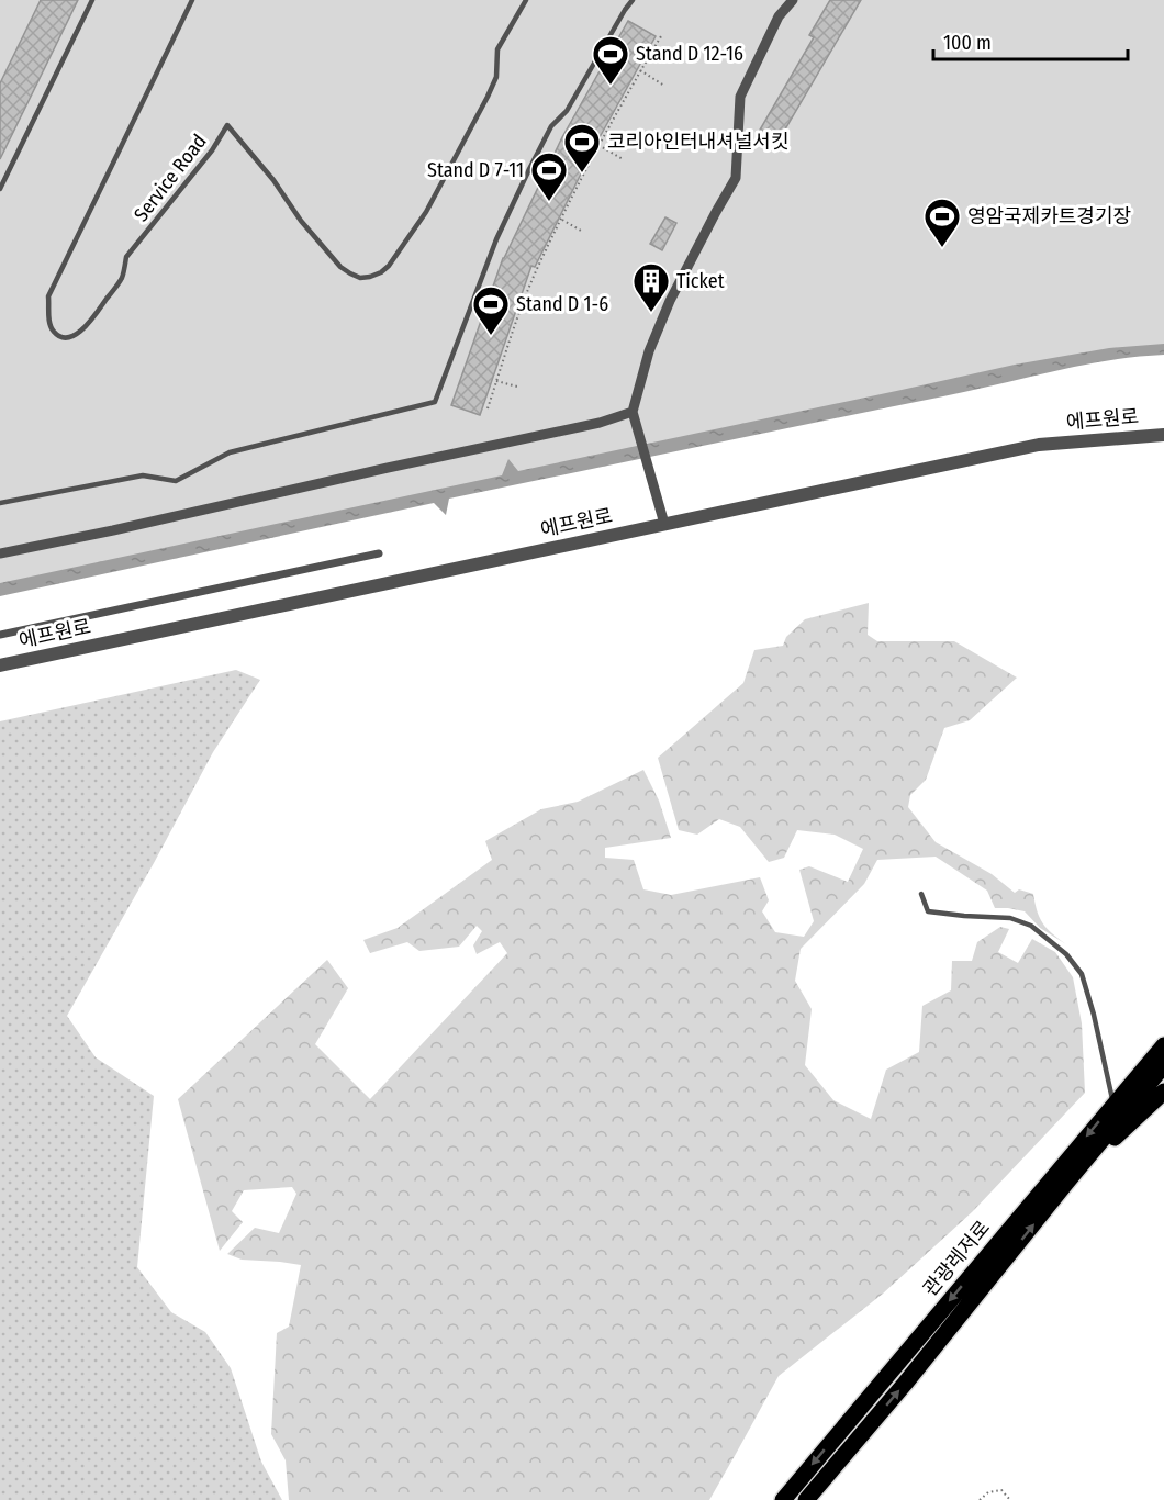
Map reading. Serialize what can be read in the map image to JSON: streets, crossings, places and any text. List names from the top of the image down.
{
  "streets": {
    "highway": ["관광레저로"],
    "street": ["에프원로"],
    "lane": ["Service Road"]
  },
  "places": {
    "sports": [
      "Stand D 12-16",
      "코리아인터내셔널서킷",
      "Stand D 7-11",
      "영암국제카트경기장",
      "Stand D 1-6"
    ],
    "building": ["Ticket"]
  },
  "scale_bar": "100 m"
}
